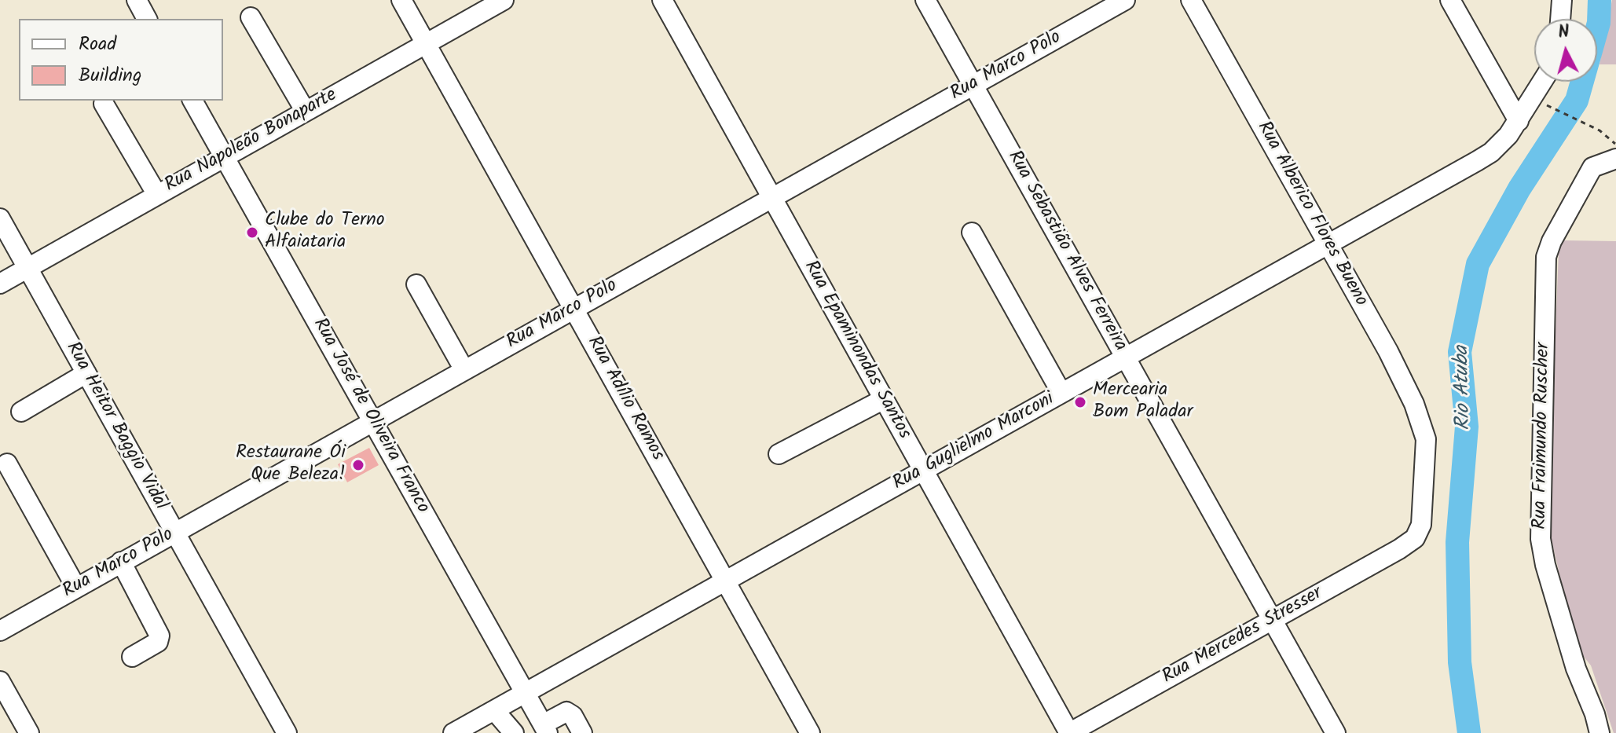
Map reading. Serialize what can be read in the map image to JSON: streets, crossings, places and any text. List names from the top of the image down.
{
  "streets": {
    "street": [
      "Rua Marco Polo",
      "Rua Napoleão Bonaparte",
      "Rua Alberico Flores Bueno",
      "Rua Sebastião Alves Ferreira",
      "Rua Epaminondas Santos",
      "Rua Adílio Ramos",
      "Rua José de Oliveira Franco",
      "Rua Heitor Baggio Vidal",
      "Rua Fraimundo Ruscher",
      "Rua Guglielmo Marconi",
      "Rua Mercedes Stresser"
    ]
  },
  "crossings": [
    ["Rua Marco Polo", "Rua Sebastião Alves Ferreira"],
    ["Rua Marco Polo", "Rua Epaminondas Santos"],
    ["Rua Marco Polo", "Rua Adílio Ramos"],
    ["Rua Marco Polo", "Rua José de Oliveira Franco"],
    ["Rua Marco Polo", "Rua Heitor Baggio Vidal"],
    ["Rua Napoleão Bonaparte", "Rua Adílio Ramos"],
    ["Rua Napoleão Bonaparte", "Rua José de Oliveira Franco"],
    ["Rua Napoleão Bonaparte", "Rua Heitor Baggio Vidal"],
    ["Rua Alberico Flores Bueno", "Rua Guglielmo Marconi"],
    ["Rua Alberico Flores Bueno", "Rua Mercedes Stresser"],
    ["Rua Sebastião Alves Ferreira", "Rua Guglielmo Marconi"],
    ["Rua Sebastião Alves Ferreira", "Rua Mercedes Stresser"],
    ["Rua Epaminondas Santos", "Rua Guglielmo Marconi"],
    ["Rua Epaminondas Santos", "Rua Mercedes Stresser"],
    ["Rua Adílio Ramos", "Rua Guglielmo Marconi"],
    ["Rua José de Oliveira Franco", "Rua Guglielmo Marconi"]
  ],
  "water": ["Rio Atuba"],
  "places": ["Clube do Terno Alfaiataria", "Mercearia Bom Paladar", "Restaurane Ói Que Beleza!"],
  "legend": ["Road", "Building"],
  "north": "top"
}
